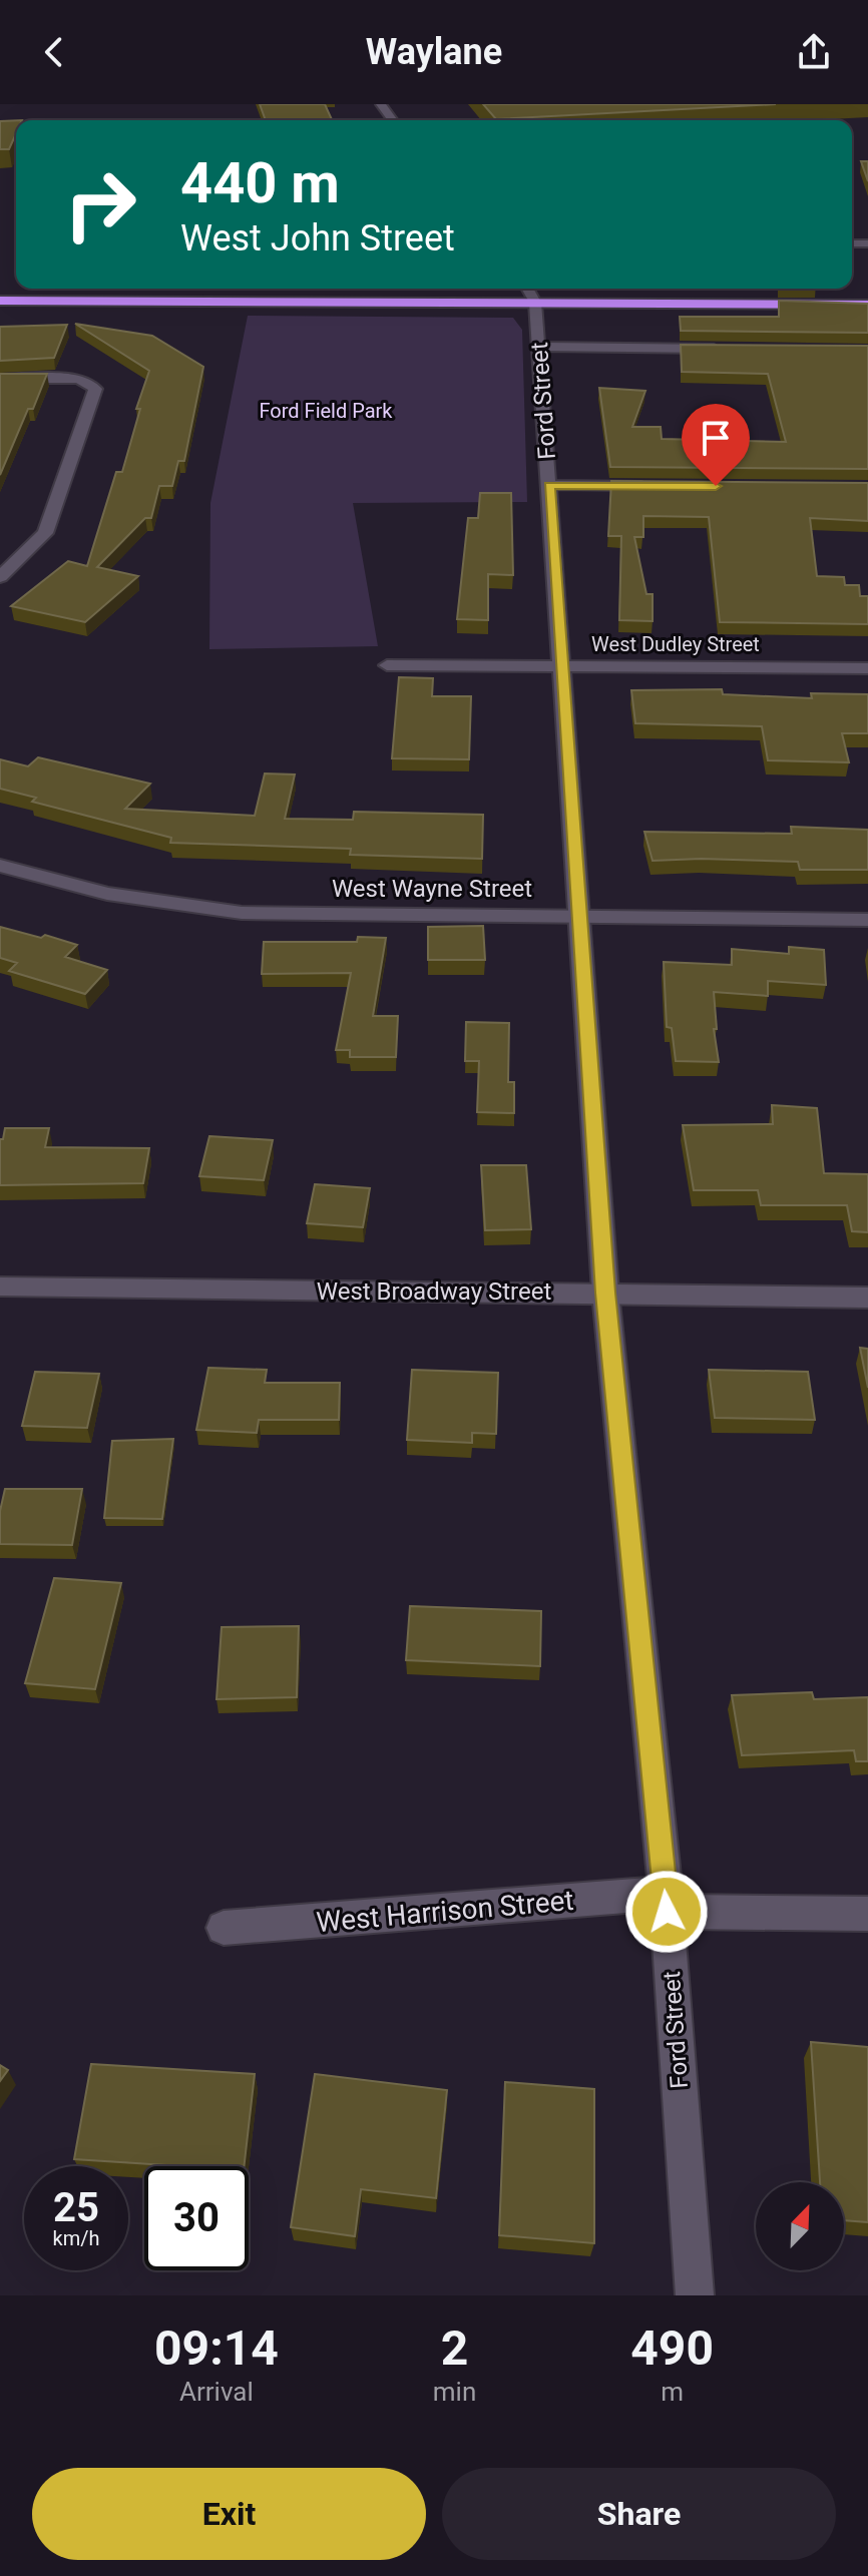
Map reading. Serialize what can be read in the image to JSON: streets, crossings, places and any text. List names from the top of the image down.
{
  "streets": {
    "street": [
      "Ford Street",
      "West Dudley Street",
      "West Wayne Street",
      "West Broadway Street",
      "West Harrison Street"
    ]
  },
  "crossings": [
    ["Ford Street", "West Dudley Street"],
    ["Ford Street", "West Wayne Street"],
    ["Ford Street", "West Broadway Street"],
    ["Ford Street", "West Harrison Street"]
  ],
  "parks": ["Ford Field Park"],
  "north": "top right",
  "page": {
    "header": "Waylane",
    "turn": ["440 m", "West John Street"],
    "speed": "25 km/h",
    "limit": "30",
    "eta": [
      "09:14",
      "Arrival",
      "2",
      "min",
      "490",
      "m"
    ],
    "buttons": ["Exit", "Share"]
  }
}
